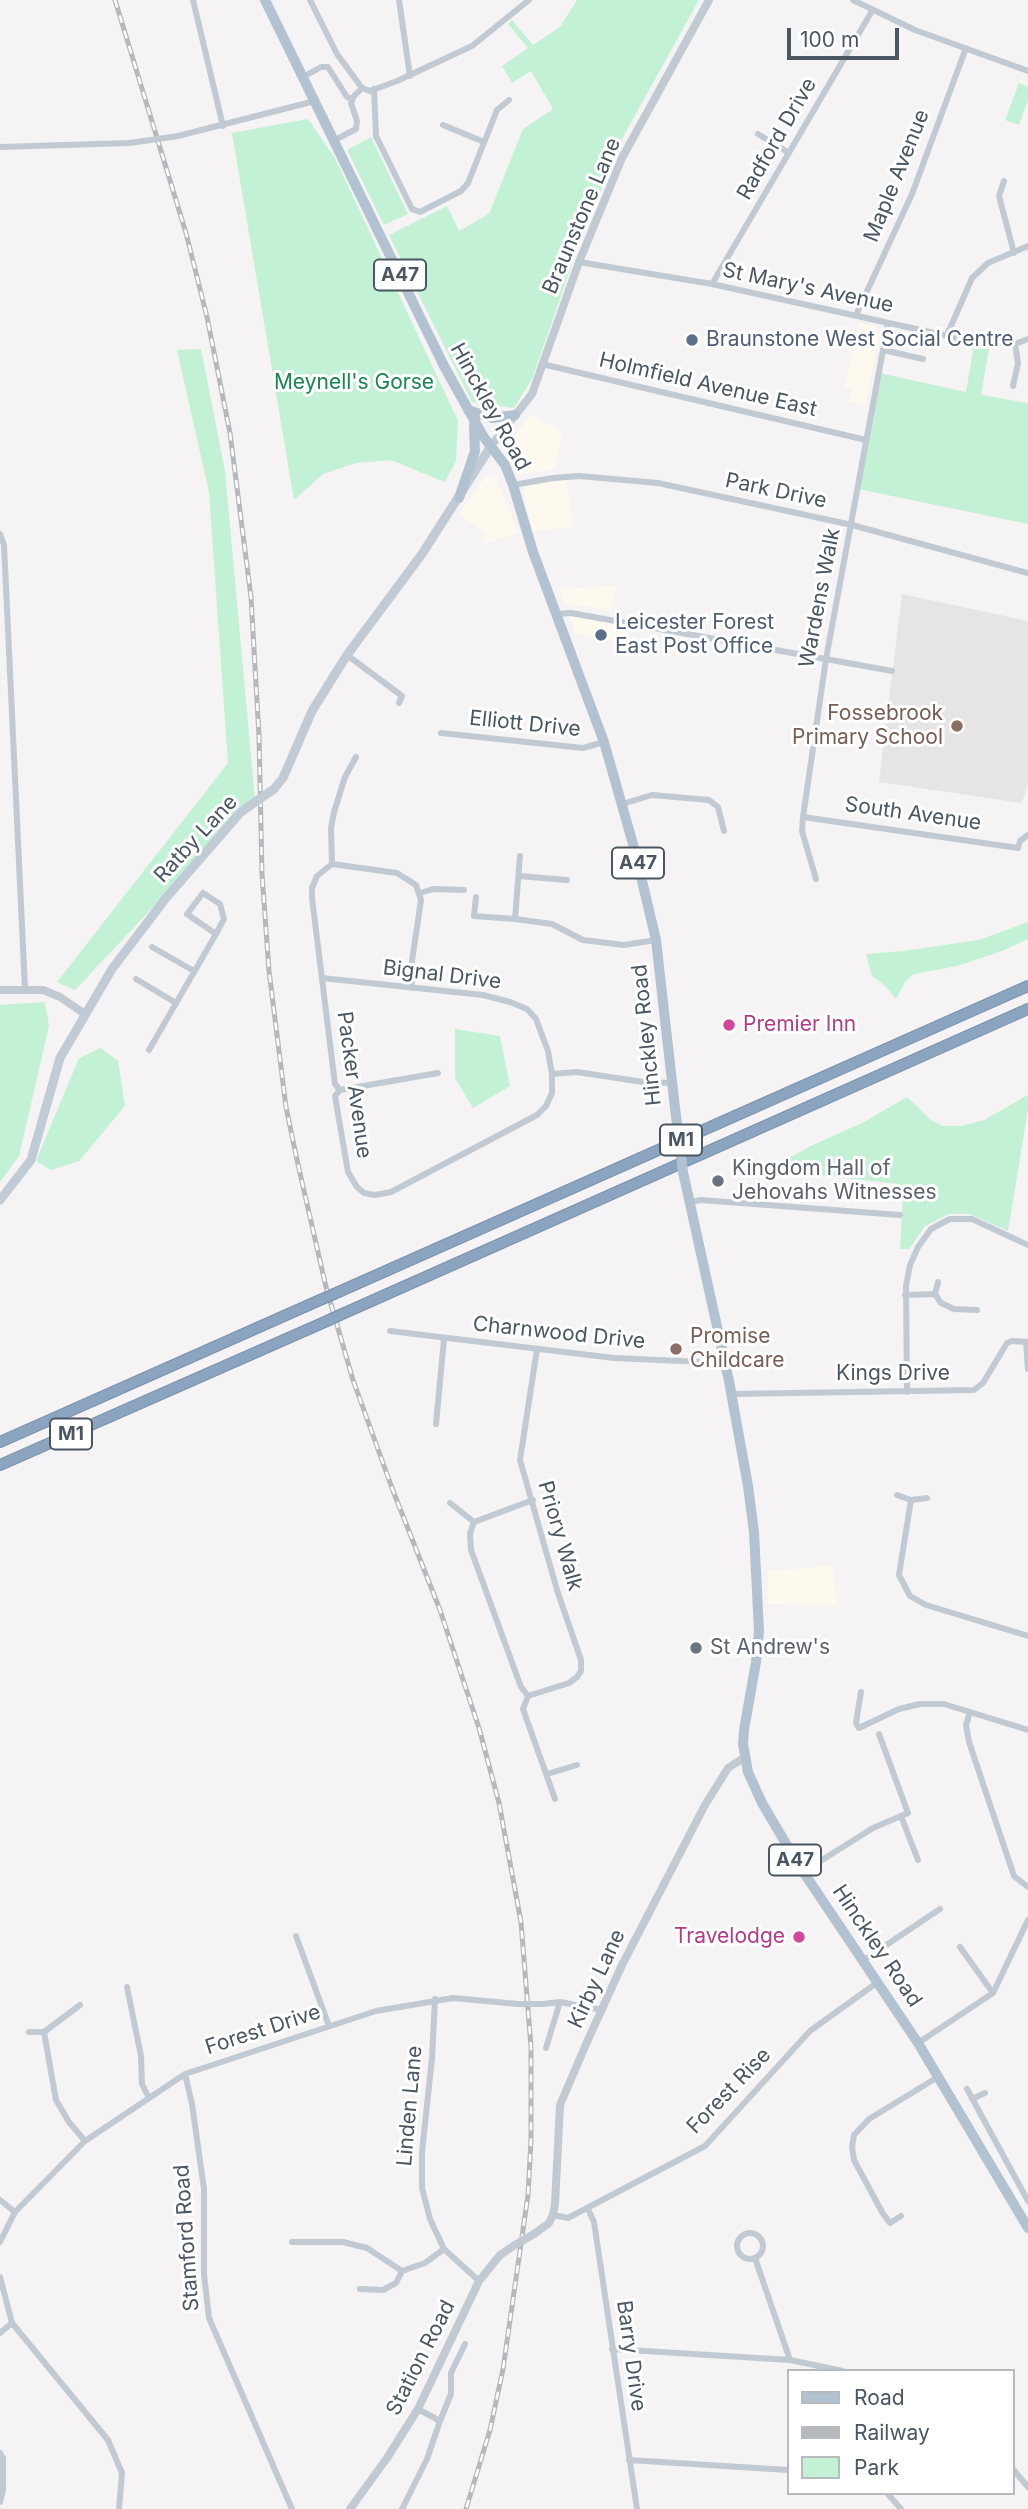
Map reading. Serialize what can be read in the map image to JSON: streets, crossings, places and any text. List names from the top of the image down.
{
  "streets": {
    "highway": ["M1"],
    "main road": ["A47", "Hinckley Road", "Ratby Lane"],
    "street": [
      "Radford Drive",
      "Maple Avenue",
      "Braunstone Lane",
      "St Mary's Avenue",
      "Holmfield Avenue East",
      "Park Drive",
      "Wardens Walk",
      "Elliott Drive",
      "South Avenue",
      "Bignal Drive",
      "Packer Avenue",
      "Charnwood Drive",
      "Kings Drive",
      "Priory Walk",
      "Kirby Lane",
      "Forest Drive",
      "Forest Rise",
      "Linden Lane",
      "Stamford Road",
      "Barry Drive",
      "Station Road"
    ]
  },
  "crossings": [
    ["Radford Drive", "St Mary's Avenue"],
    ["Maple Avenue", "St Mary's Avenue"],
    ["Braunstone Lane", "St Mary's Avenue"],
    ["Braunstone Lane", "Holmfield Avenue East"],
    ["Braunstone Lane", "Hinckley Road"],
    ["Braunstone Lane", "Ratby Lane"],
    ["St Mary's Avenue", "Wardens Walk"],
    ["Holmfield Avenue East", "Wardens Walk"],
    ["Hinckley Road", "Park Drive"],
    ["Hinckley Road", "Elliott Drive"],
    ["Hinckley Road", "Ratby Lane"],
    ["Hinckley Road", "Charnwood Drive"],
    ["Hinckley Road", "Kings Drive"],
    ["Hinckley Road", "Kirby Lane"],
    ["Hinckley Road", "Forest Rise"],
    ["Park Drive", "Wardens Walk"],
    ["Wardens Walk", "South Avenue"],
    ["Bignal Drive", "Packer Avenue"],
    ["Charnwood Drive", "Priory Walk"],
    ["Kirby Lane", "Forest Drive"],
    ["Kirby Lane", "Forest Rise"],
    ["Kirby Lane", "Station Road"],
    ["Forest Drive", "Linden Lane"],
    ["Forest Drive", "Stamford Road"],
    ["Forest Rise", "Barry Drive"],
    ["Forest Rise", "Station Road"],
    ["Linden Lane", "Station Road"]
  ],
  "parks": ["Meynell's Gorse"],
  "places": [
    "Braunstone West Social Centre",
    "Leicester Forest East Post Office",
    "Fossebrook Primary School",
    "Premier Inn",
    "Kingdom Hall of Jehovahs Witnesses",
    "Promise Childcare",
    "St Andrew's",
    "Travelodge"
  ],
  "legend": ["Road", "Railway", "Park"],
  "scale_bar": "100 m"
}
